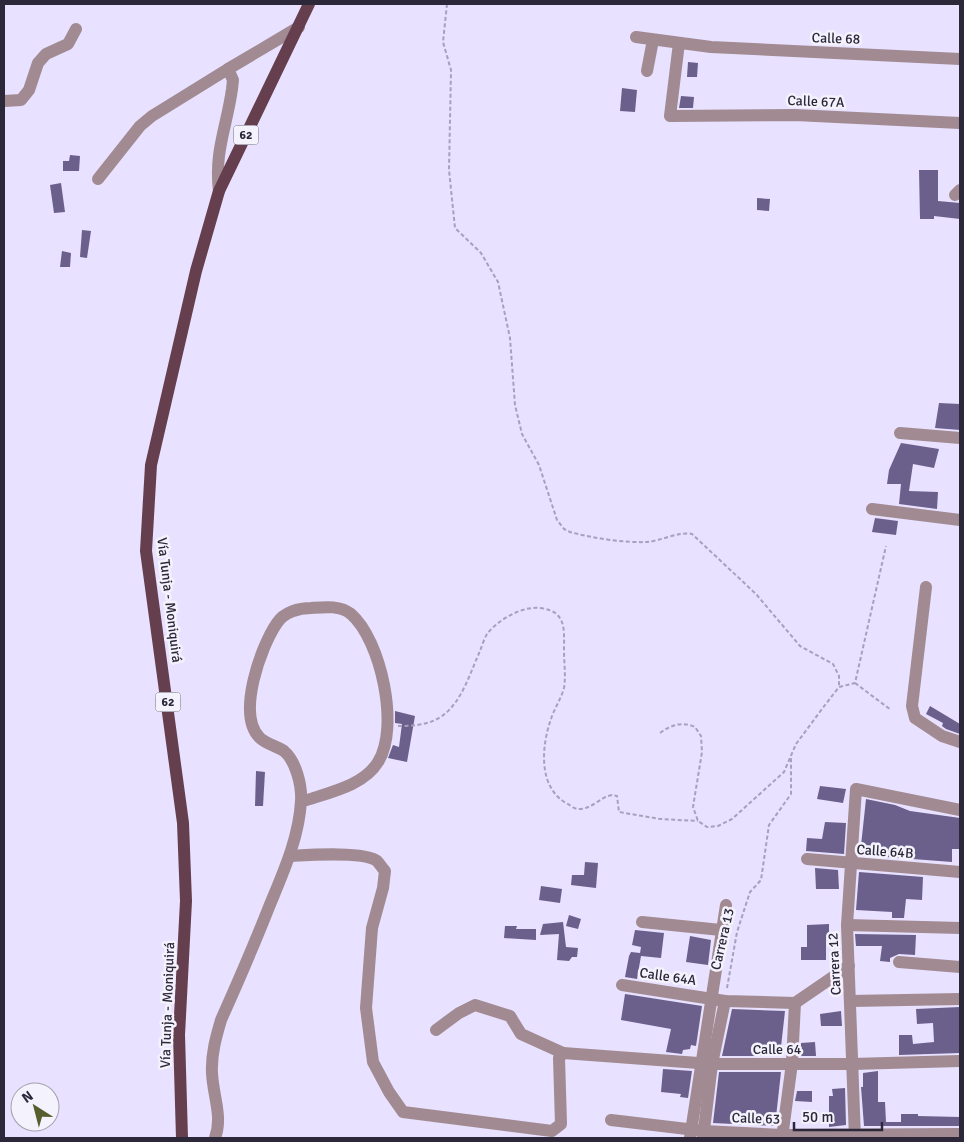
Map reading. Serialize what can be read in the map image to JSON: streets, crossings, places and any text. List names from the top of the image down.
{
  "streets": {
    "main road": ["62", "Vía Tunja - Moniquirá"],
    "street": [
      "Calle 68",
      "Calle 67A",
      "Calle 64B",
      "Carrera 13",
      "Carrera 12",
      "Calle 64A",
      "Calle 64",
      "Calle 63"
    ]
  },
  "crossings": [
    ["Calle 68", "Calle 67A"],
    ["Calle 64B", "Carrera 12"],
    ["Carrera 13", "Calle 64A"],
    ["Carrera 13", "Calle 64"],
    ["Carrera 13", "Calle 63"],
    ["Carrera 12", "Calle 64"],
    ["Carrera 12", "Calle 63"]
  ],
  "scale_bar": "50 m",
  "north": "top left"
}
